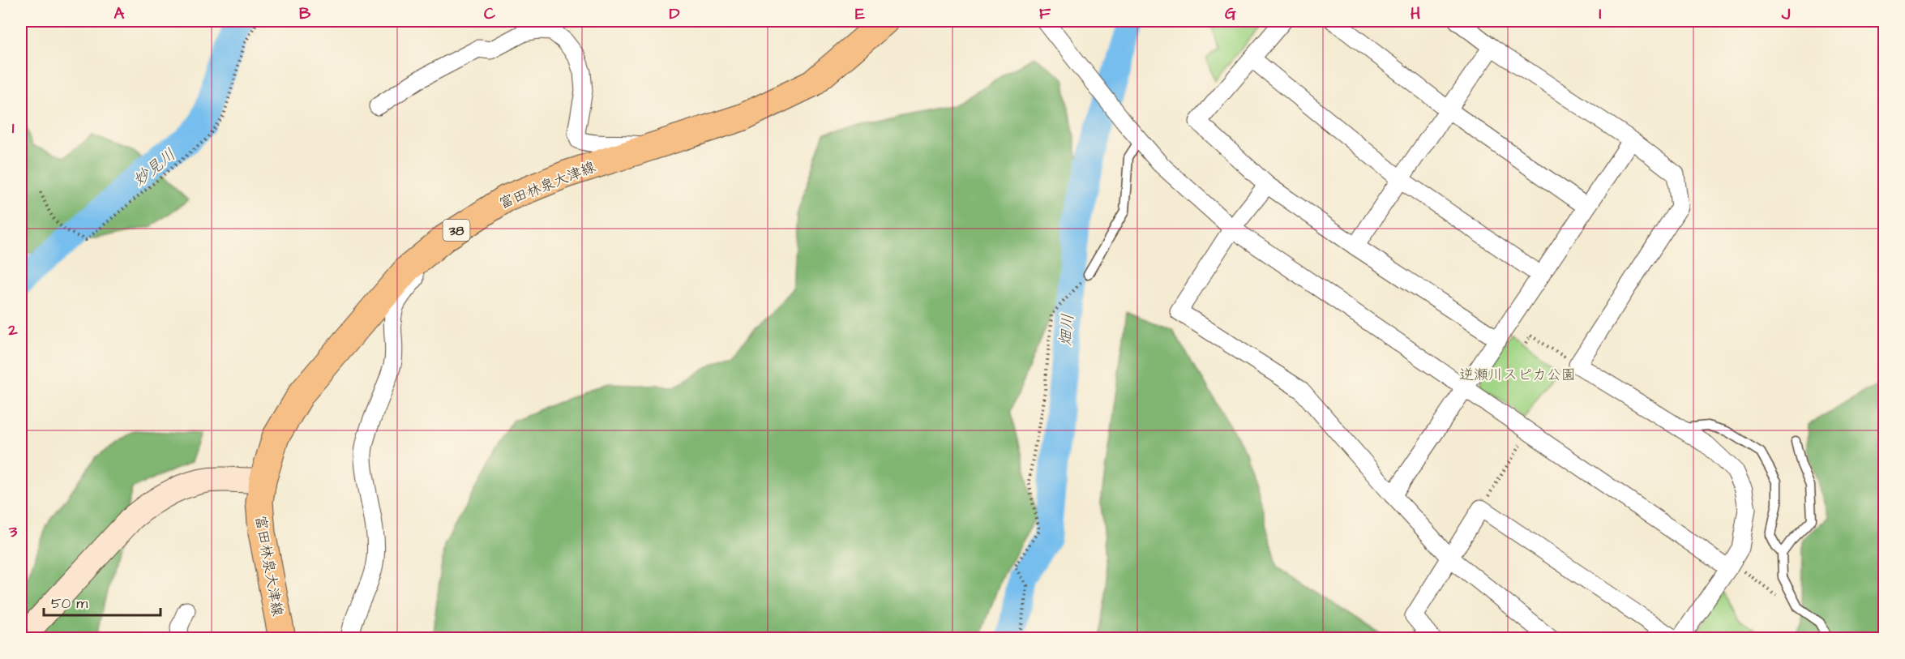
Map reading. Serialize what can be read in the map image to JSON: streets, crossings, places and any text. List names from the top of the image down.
{
  "streets": {
    "main road": ["富田林泉大津線", "38"]
  },
  "water": ["妙見川", "畑川"],
  "parks": ["逆瀬川スピカ公園"],
  "scale_bar": "50 m",
  "grid": {
    "columns": [
      "A",
      "B",
      "C",
      "D",
      "E",
      "F",
      "G",
      "H",
      "I",
      "J"
    ],
    "rows": ["1", "2", "3"]
  }
}
